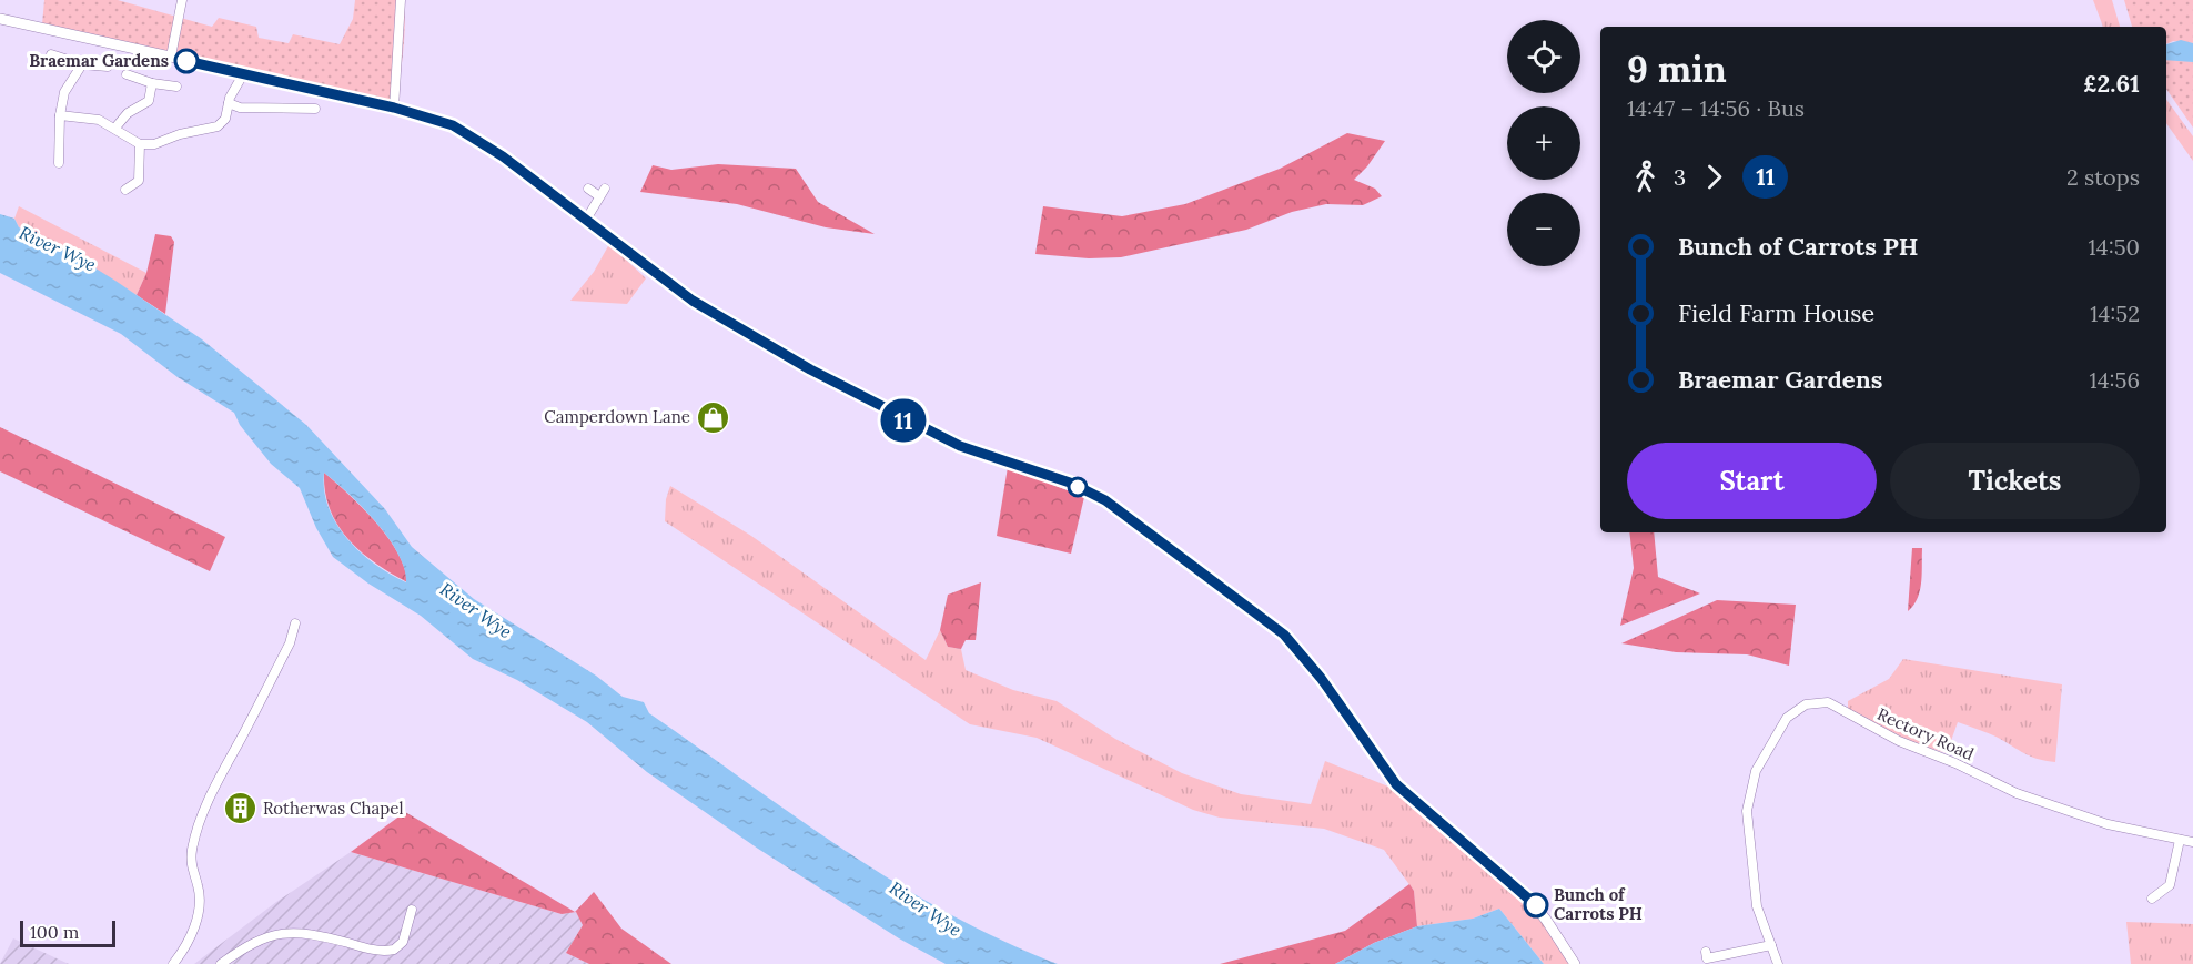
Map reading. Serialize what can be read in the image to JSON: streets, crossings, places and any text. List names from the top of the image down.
{
  "streets": {
    "street": ["Rectory Road"]
  },
  "water": ["River Wye"],
  "places": {
    "other": ["Braemar Gardens", "Bunch of Carrots PH"],
    "shop": ["Camperdown Lane"],
    "building": ["Rotherwas Chapel"]
  },
  "lines": ["bus line 11"],
  "scale_bar": "100 m",
  "page": {
    "on_map": "11",
    "map_buttons": ["+", "−"],
    "heading": ["9 min", "14:47 – 14:56 · Bus", "£2.61"],
    "legs": ["3", "11", "2 stops"],
    "list": [
      {
        "name": "Bunch of Carrots PH",
        "value": "14:50"
      },
      {
        "name": "Field Farm House",
        "value": "14:52"
      },
      {
        "name": "Braemar Gardens",
        "value": "14:56"
      }
    ],
    "buttons": ["Start", "Tickets"],
    "scale": "100 m"
  }
}
